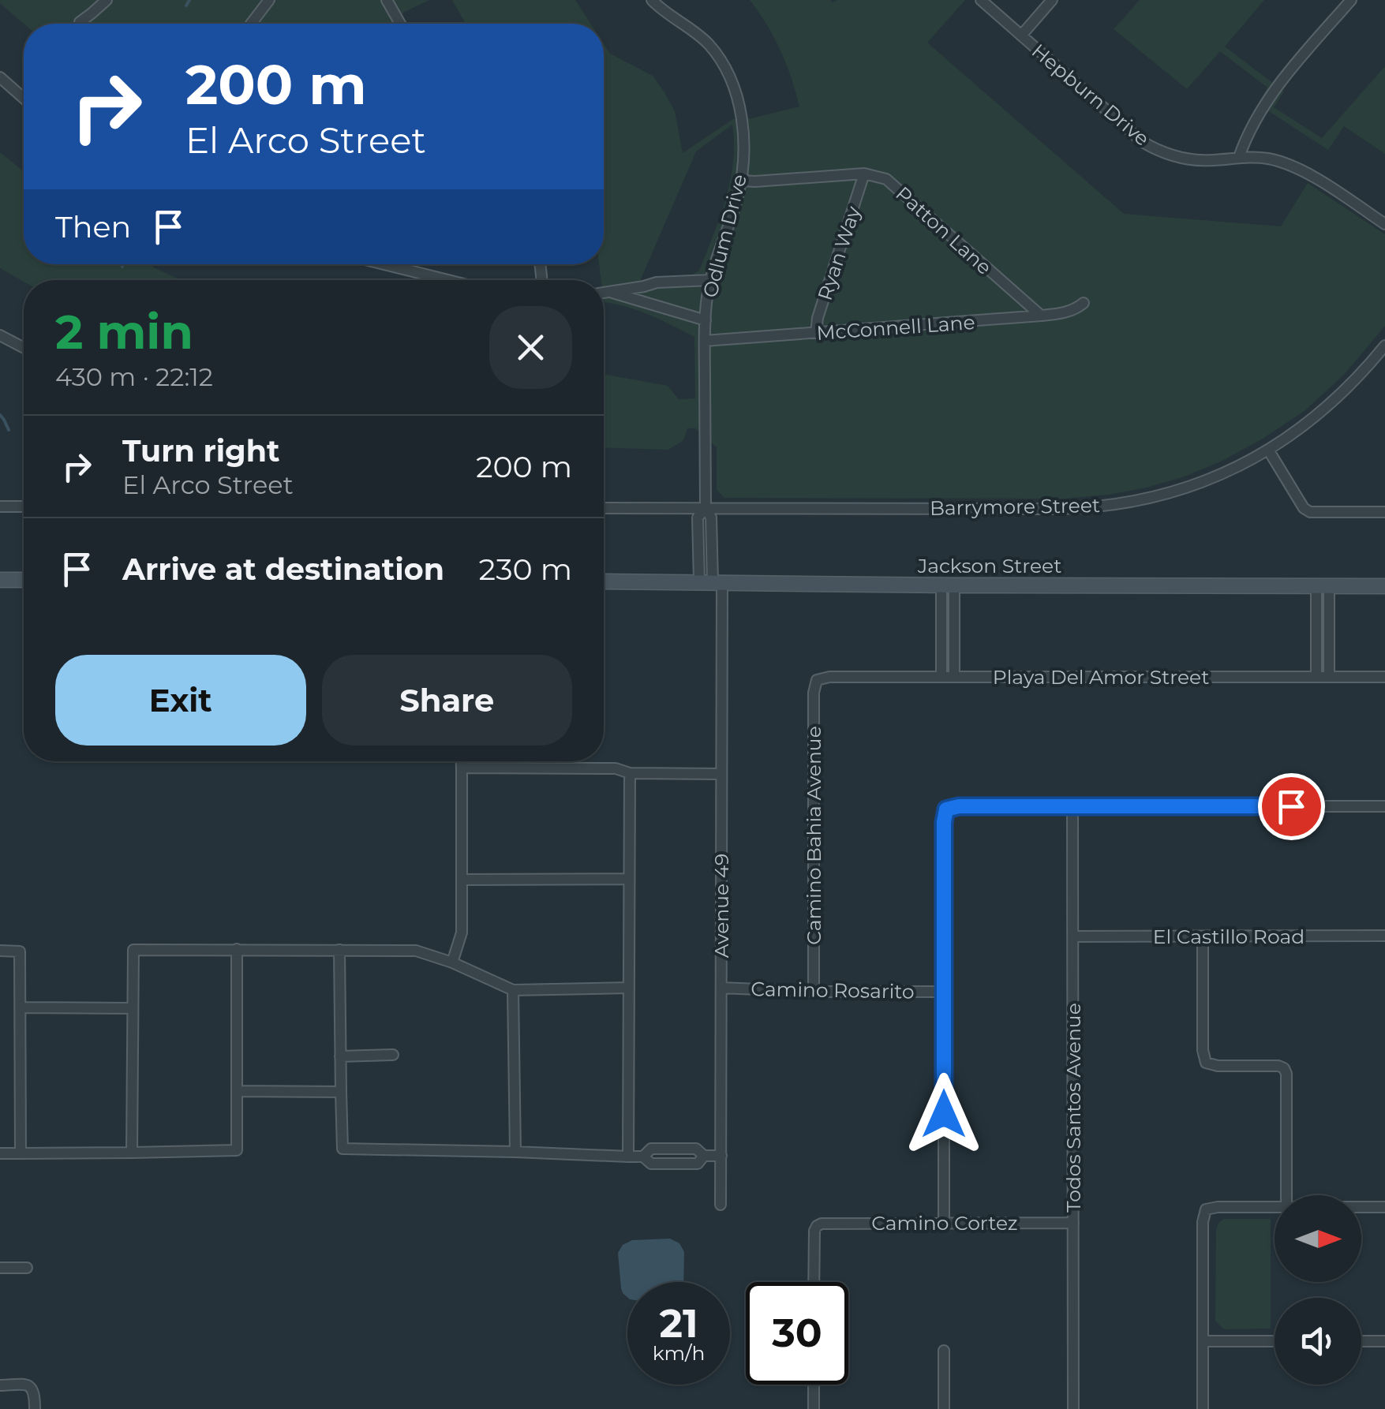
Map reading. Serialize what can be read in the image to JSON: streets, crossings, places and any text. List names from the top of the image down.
{
  "streets": {
    "main road": ["Jackson Street"],
    "street": [
      "Hepburn Drive",
      "Patton Lane",
      "Odlum Drive",
      "Ryan Way",
      "McConnell Lane",
      "Barrymore Street",
      "Playa Del Amor Street",
      "Camino Bahia Avenue",
      "Avenue 49",
      "El Castillo Road",
      "Camino Rosarito",
      "Todos Santos Avenue",
      "Camino Cortez"
    ]
  },
  "crossings": [
    ["Patton Lane", "Odlum Drive"],
    ["Patton Lane", "Ryan Way"],
    ["Patton Lane", "McConnell Lane"],
    ["Odlum Drive", "McConnell Lane"],
    ["Odlum Drive", "Barrymore Street"],
    ["Odlum Drive", "Jackson Street"],
    ["Odlum Drive", "Avenue 49"],
    ["Ryan Way", "McConnell Lane"],
    ["Jackson Street", "Avenue 49"],
    ["Playa Del Amor Street", "Camino Bahia Avenue"],
    ["Camino Bahia Avenue", "Camino Rosarito"],
    ["Avenue 49", "Camino Rosarito"],
    ["El Castillo Road", "Todos Santos Avenue"],
    ["Todos Santos Avenue", "Camino Cortez"]
  ],
  "north": "right",
  "page": {
    "turn": ["200 m", "El Arco Street"],
    "then": "Then",
    "heading": ["2 min", "430 m · 22:12"],
    "list": [
      {
        "name": "Turn right",
        "note": "El Arco Street",
        "value": "200 m"
      },
      {
        "name": "Arrive at destination",
        "value": "230 m"
      }
    ],
    "buttons": ["Exit", "Share"],
    "speed": "21 km/h",
    "limit": "30"
  }
}
